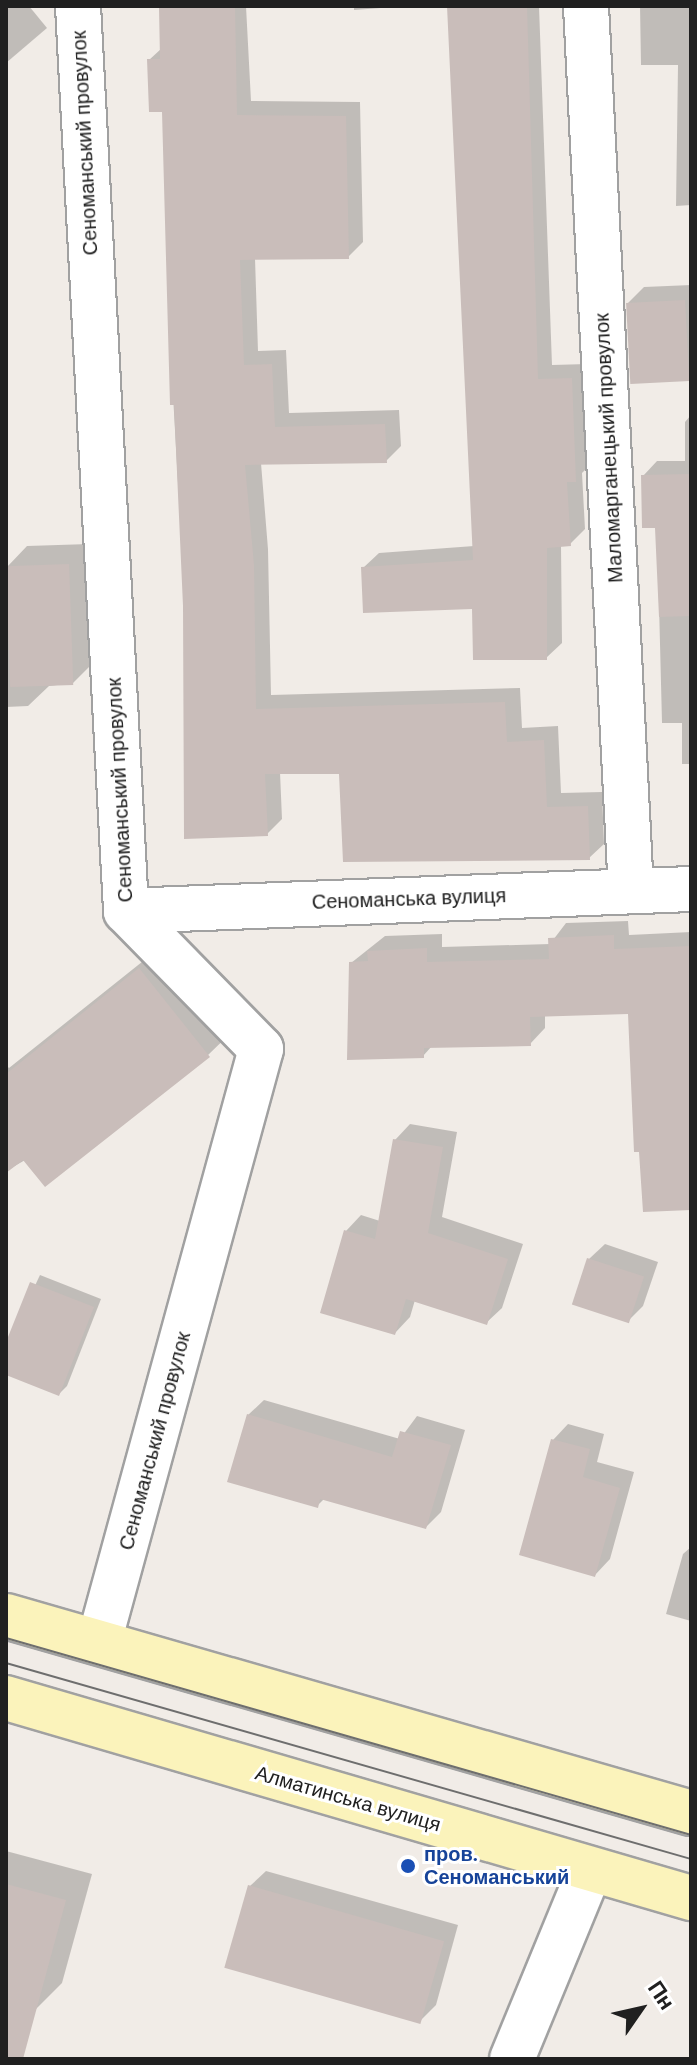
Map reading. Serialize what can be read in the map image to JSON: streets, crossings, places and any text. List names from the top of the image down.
{
  "streets": {
    "street": [
      "Сеноманський провулок",
      "Маломарганецький провулок",
      "Сеноманська вулиця",
      "Алматинська вулиця"
    ]
  },
  "crossings": [
    ["Сеноманський провулок", "Сеноманська вулиця"],
    ["Маломарганецький провулок", "Сеноманська вулиця"]
  ],
  "places": ["пров. Сеноманський"],
  "north": "top right"
}
